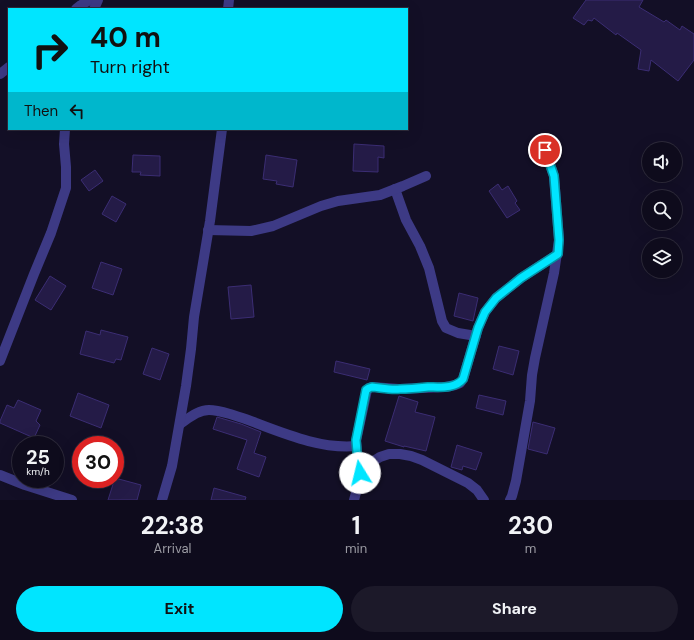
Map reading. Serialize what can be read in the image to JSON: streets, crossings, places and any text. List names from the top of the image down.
{
  "page": {
    "turn": ["40 m", "Turn right"],
    "then": "Then",
    "speed": "25 km/h",
    "limit": "30",
    "eta": [
      "22:38",
      "Arrival",
      "1",
      "min",
      "230",
      "m"
    ],
    "buttons": ["Exit", "Share"]
  }
}
